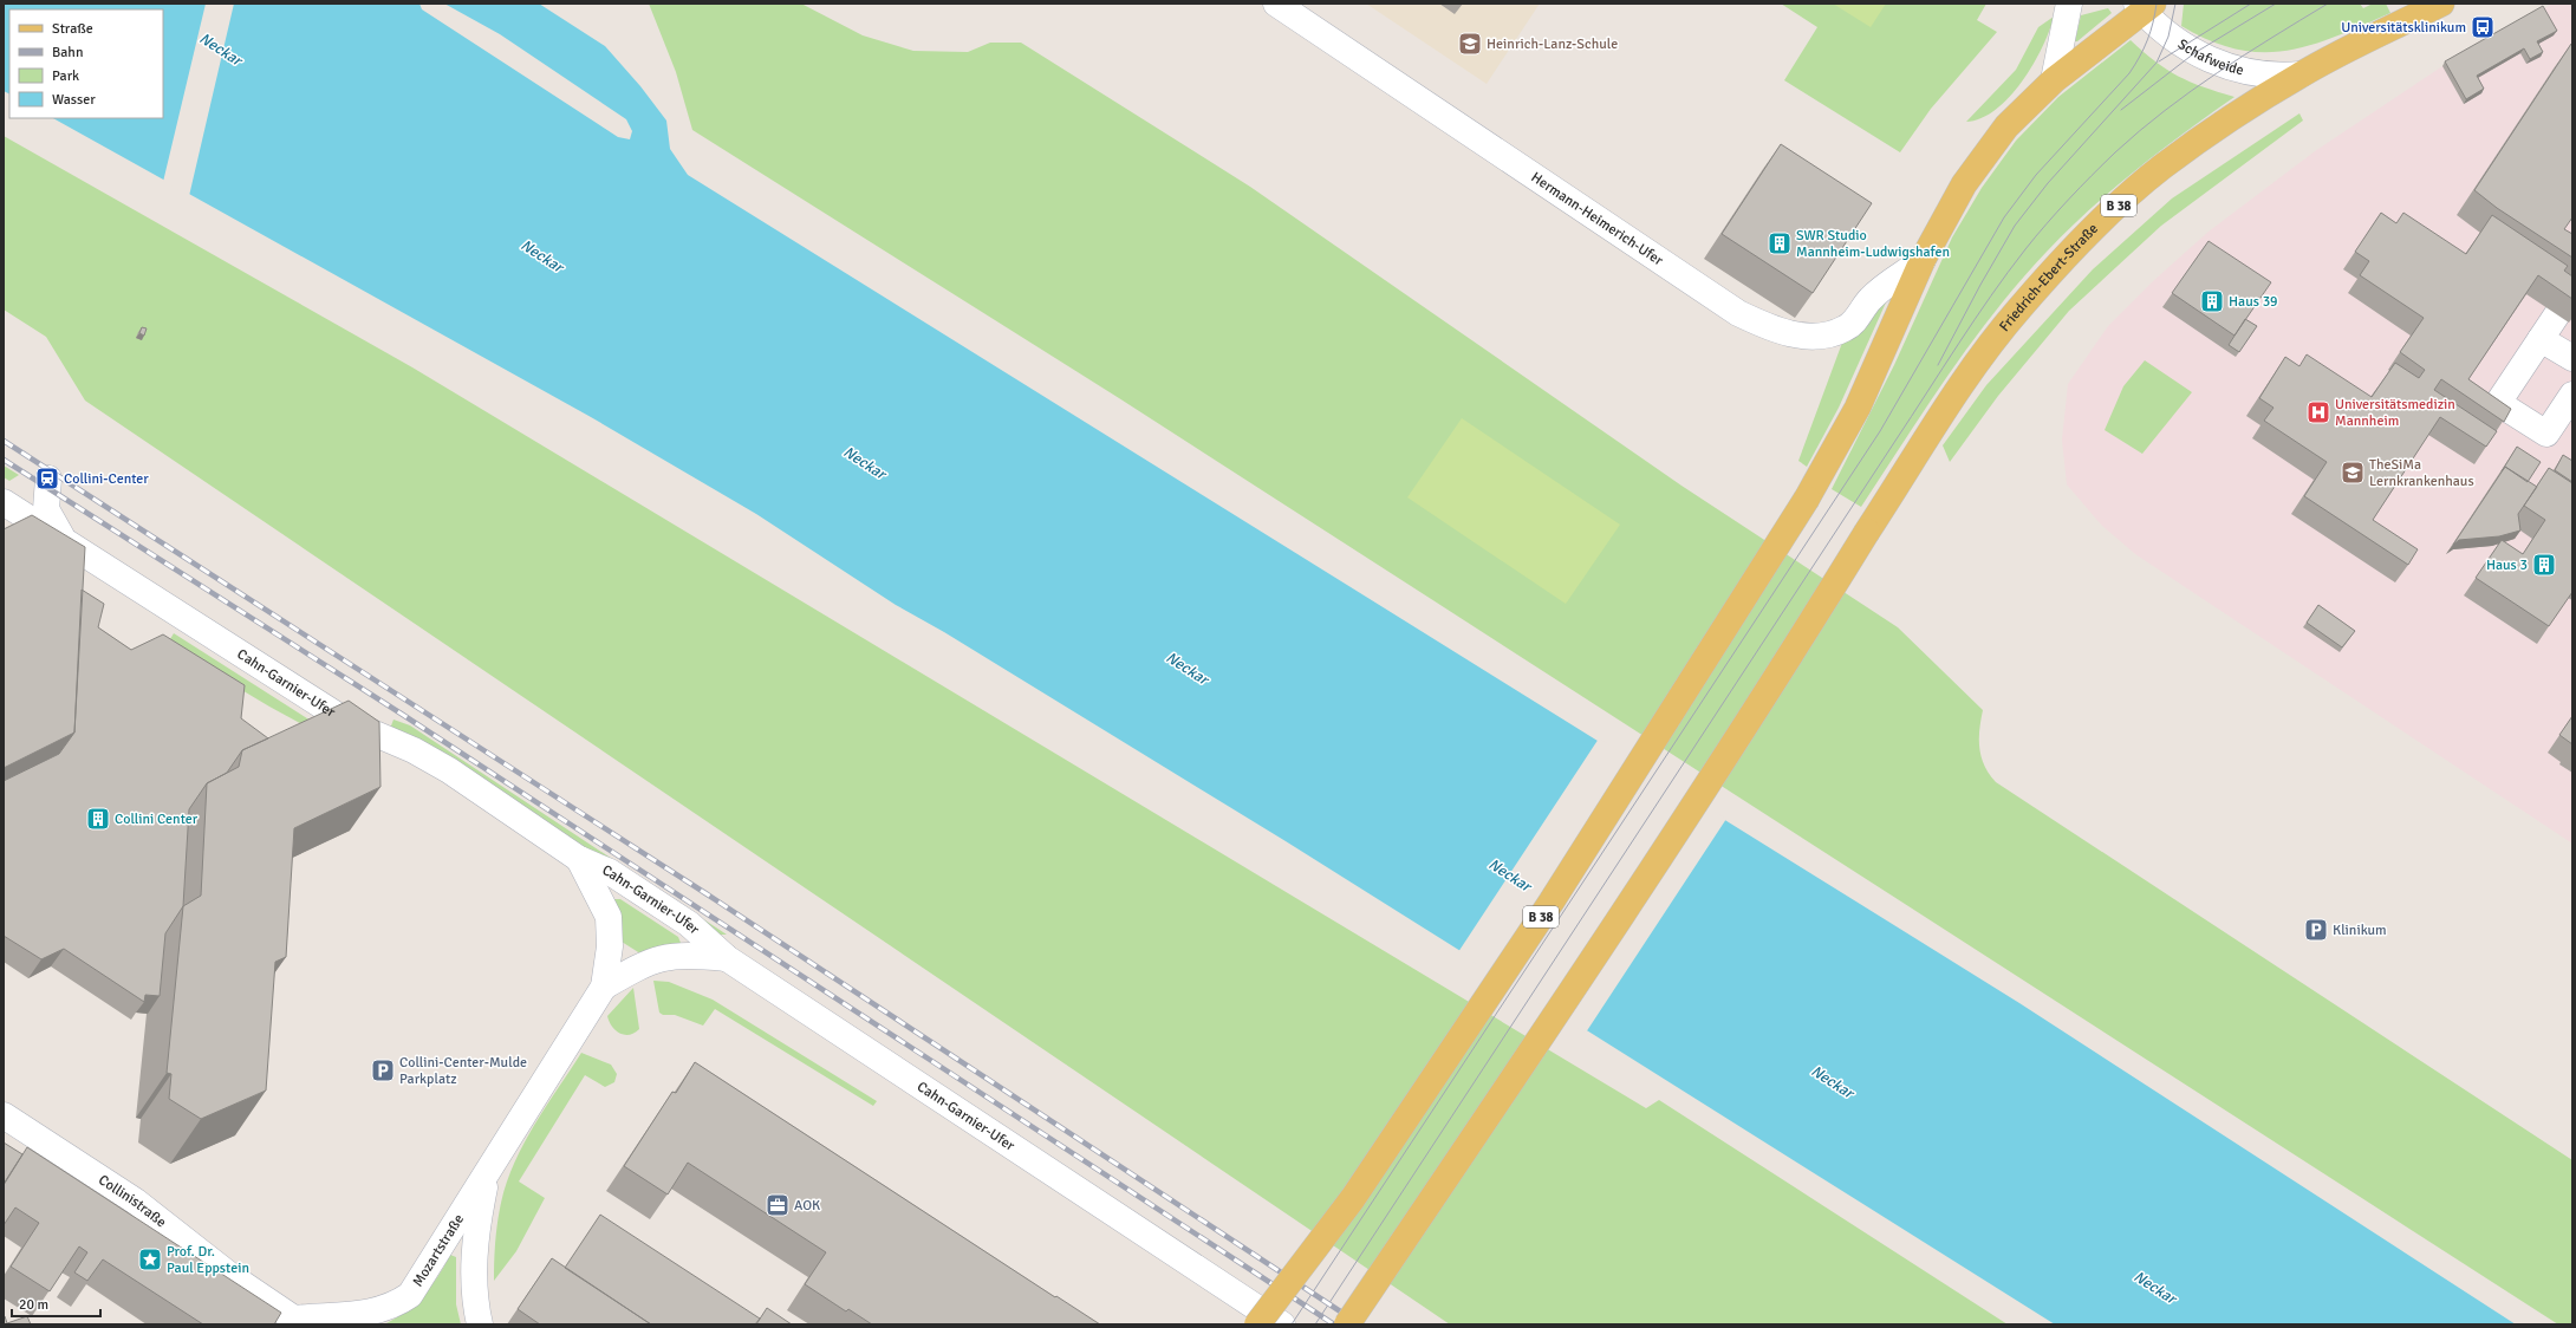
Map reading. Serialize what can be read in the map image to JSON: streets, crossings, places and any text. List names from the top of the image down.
{
  "streets": {
    "main road": ["B 38", "Friedrich-Ebert-Straße"],
    "street": [
      "Schafweide",
      "Hermann-Heimerich-Ufer",
      "Cahn-Garnier-Ufer",
      "Collinistraße",
      "Mozartstraße"
    ]
  },
  "crossings": [
    ["Schafweide", "B 38"],
    ["Schafweide", "Friedrich-Ebert-Straße"],
    ["B 38", "Hermann-Heimerich-Ufer"],
    ["Cahn-Garnier-Ufer", "Mozartstraße"],
    ["Collinistraße", "Mozartstraße"]
  ],
  "water": ["Neckar"],
  "places": {
    "bus stop": ["Universitätsklinikum"],
    "school or university": ["Heinrich-Lanz-Schule", "TheSiMa Lernkrankenhaus"],
    "building": [
      "SWR Studio Mannheim-Ludwigshafen",
      "Haus 39",
      "Haus 3",
      "Collini Center"
    ],
    "hospital": ["Universitätsmedizin Mannheim"],
    "station": ["Collini-Center"],
    "parking": ["Klinikum", "Collini-Center-Mulde Parkplatz"],
    "office": ["AOK"],
    "place": ["Prof. Dr. Paul Eppstein"]
  },
  "legend": [
    "Straße",
    "Bahn",
    "Park",
    "Wasser"
  ],
  "scale_bar": "20 m"
}
